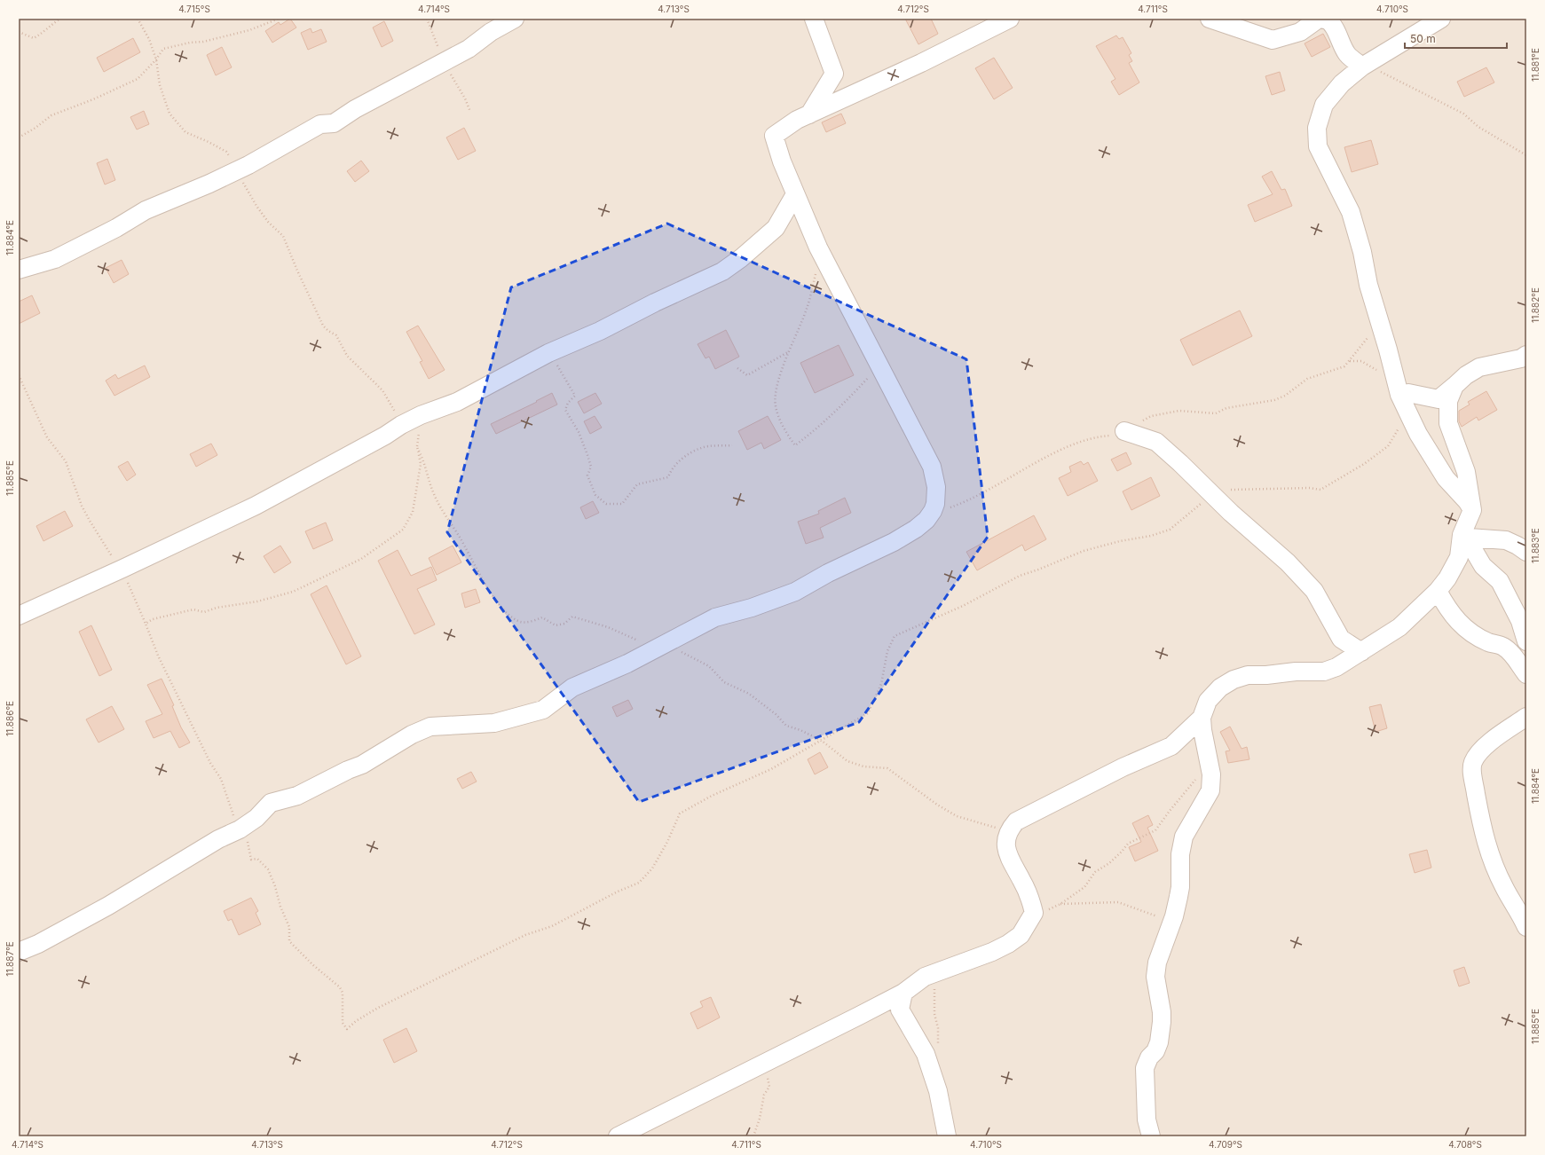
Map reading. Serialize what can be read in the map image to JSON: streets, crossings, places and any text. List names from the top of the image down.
{
  "scale_bar": "50 m",
  "coordinates": [
    "4.715°S",
    "4.714°S",
    "4.713°S",
    "4.712°S",
    "4.711°S",
    "4.710°S",
    "11.881°E",
    "11.884°E",
    "11.882°E",
    "11.885°E",
    "11.883°E",
    "11.886°E",
    "11.887°E",
    "4.709°S",
    "4.708°S"
  ]
}
